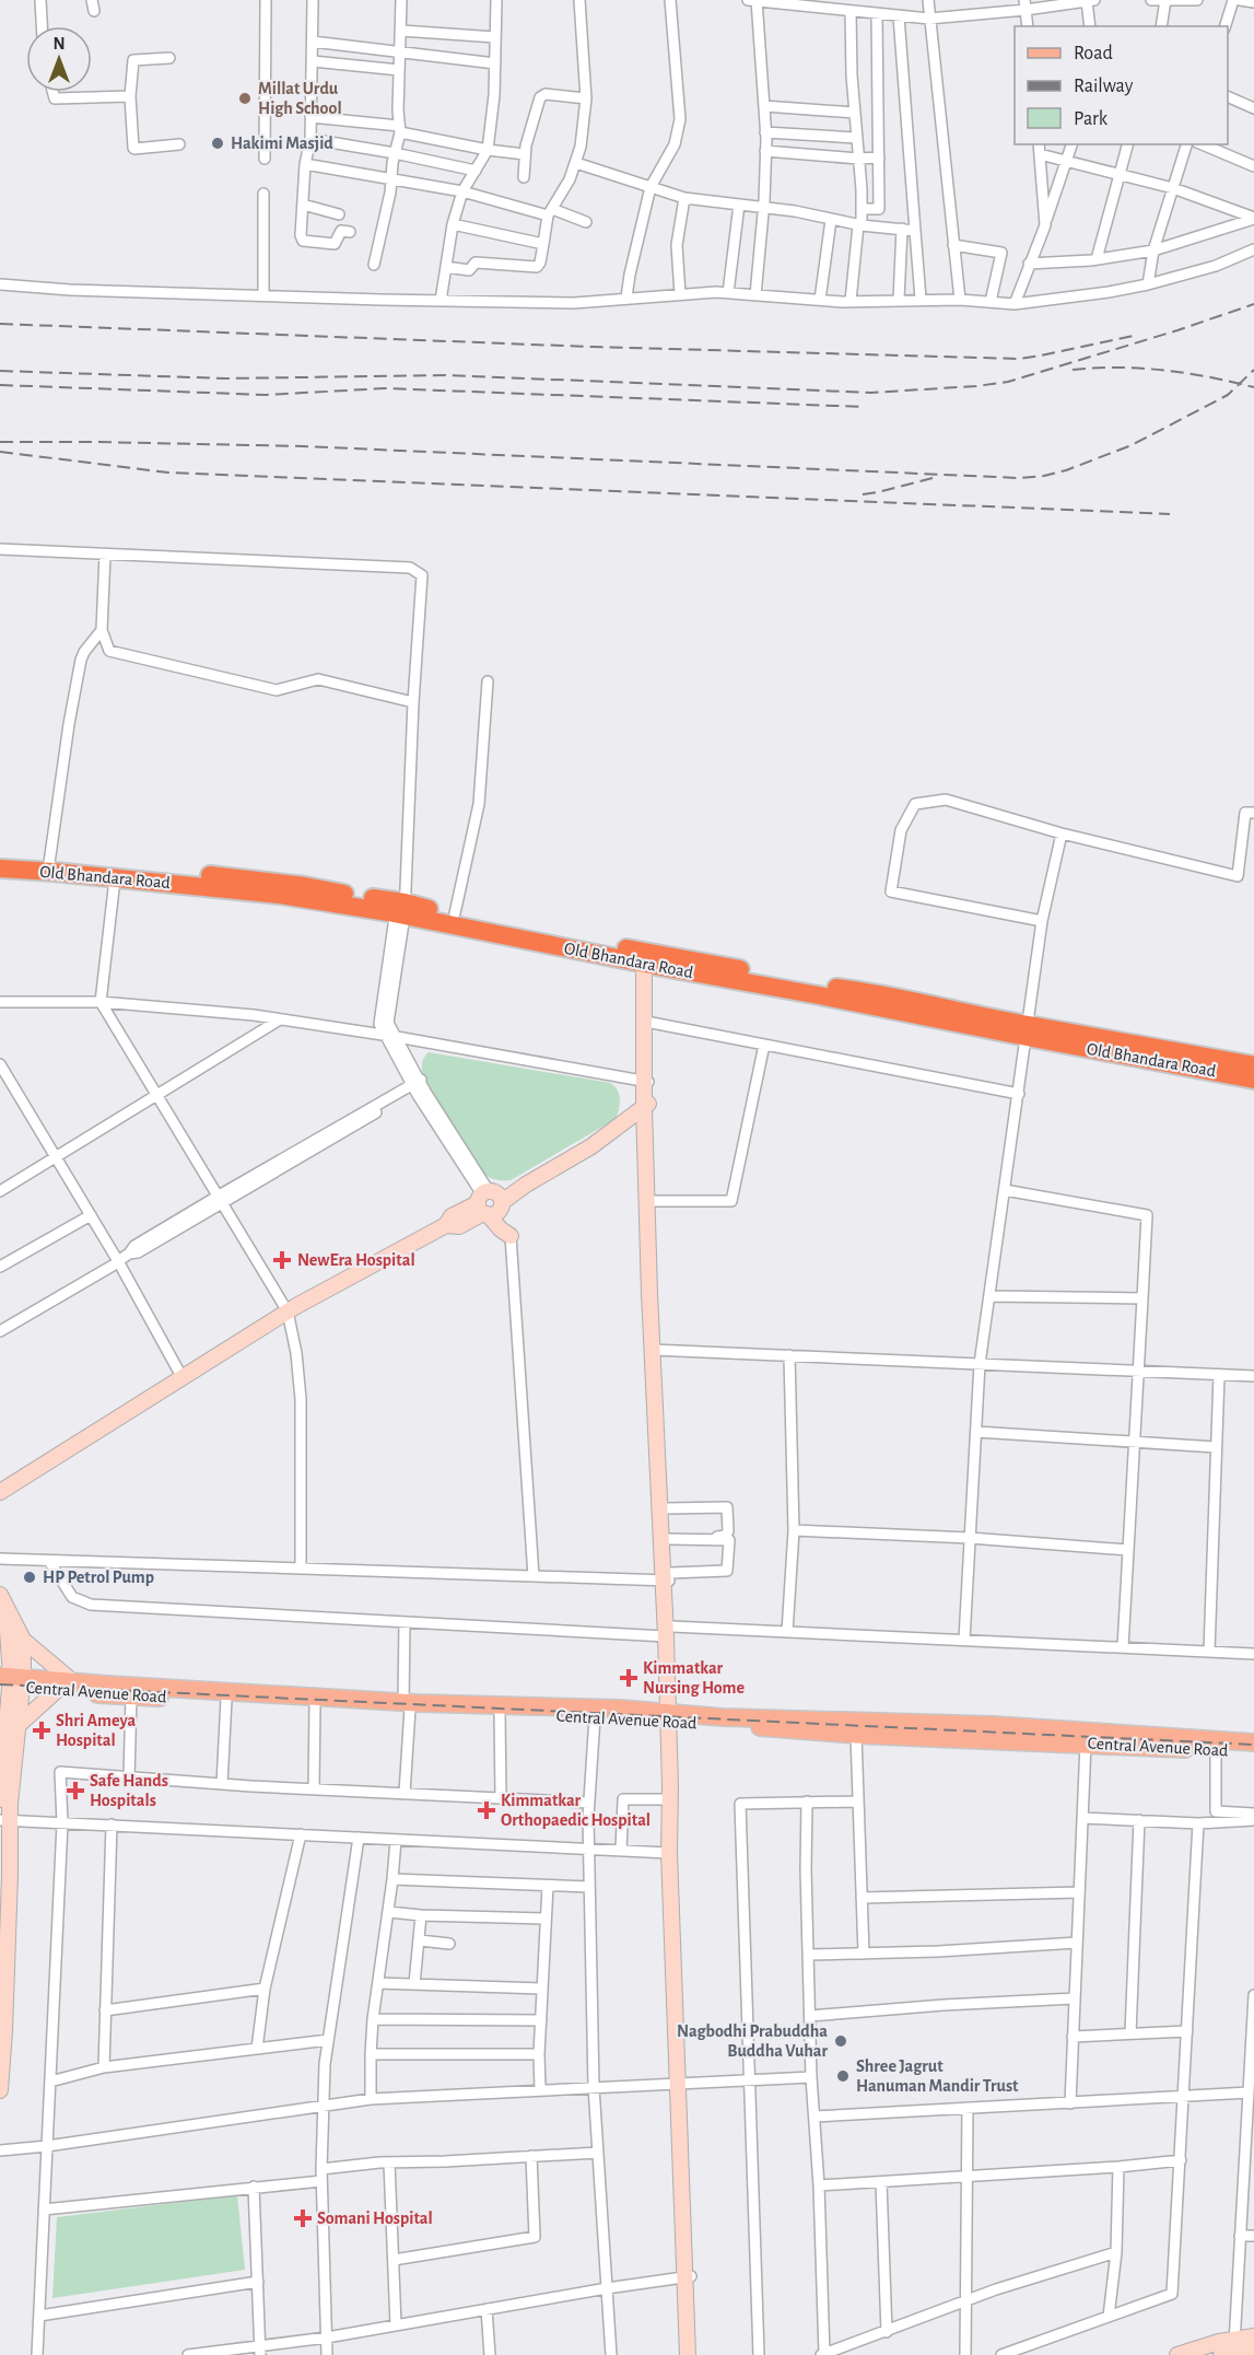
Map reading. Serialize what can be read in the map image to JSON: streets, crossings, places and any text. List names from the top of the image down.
{
  "streets": {
    "highway": ["Old Bhandara Road"],
    "main road": ["Central Avenue Road"]
  },
  "places": {
    "other": [
      "Millat Urdu High School",
      "Hakimi Masjid",
      "HP Petrol Pump",
      "Nagbodhi Prabuddha Buddha Vuhar",
      "Shree Jagrut Hanuman Mandir Trust"
    ],
    "health": [
      "NewEra Hospital",
      "Kimmatkar Nursing Home",
      "Shri Ameya Hospital",
      "Safe Hands Hospitals",
      "Kimmatkar Orthopaedic Hospital",
      "Somani Hospital"
    ]
  },
  "legend": ["Road", "Railway", "Park"],
  "north": "top"
}
